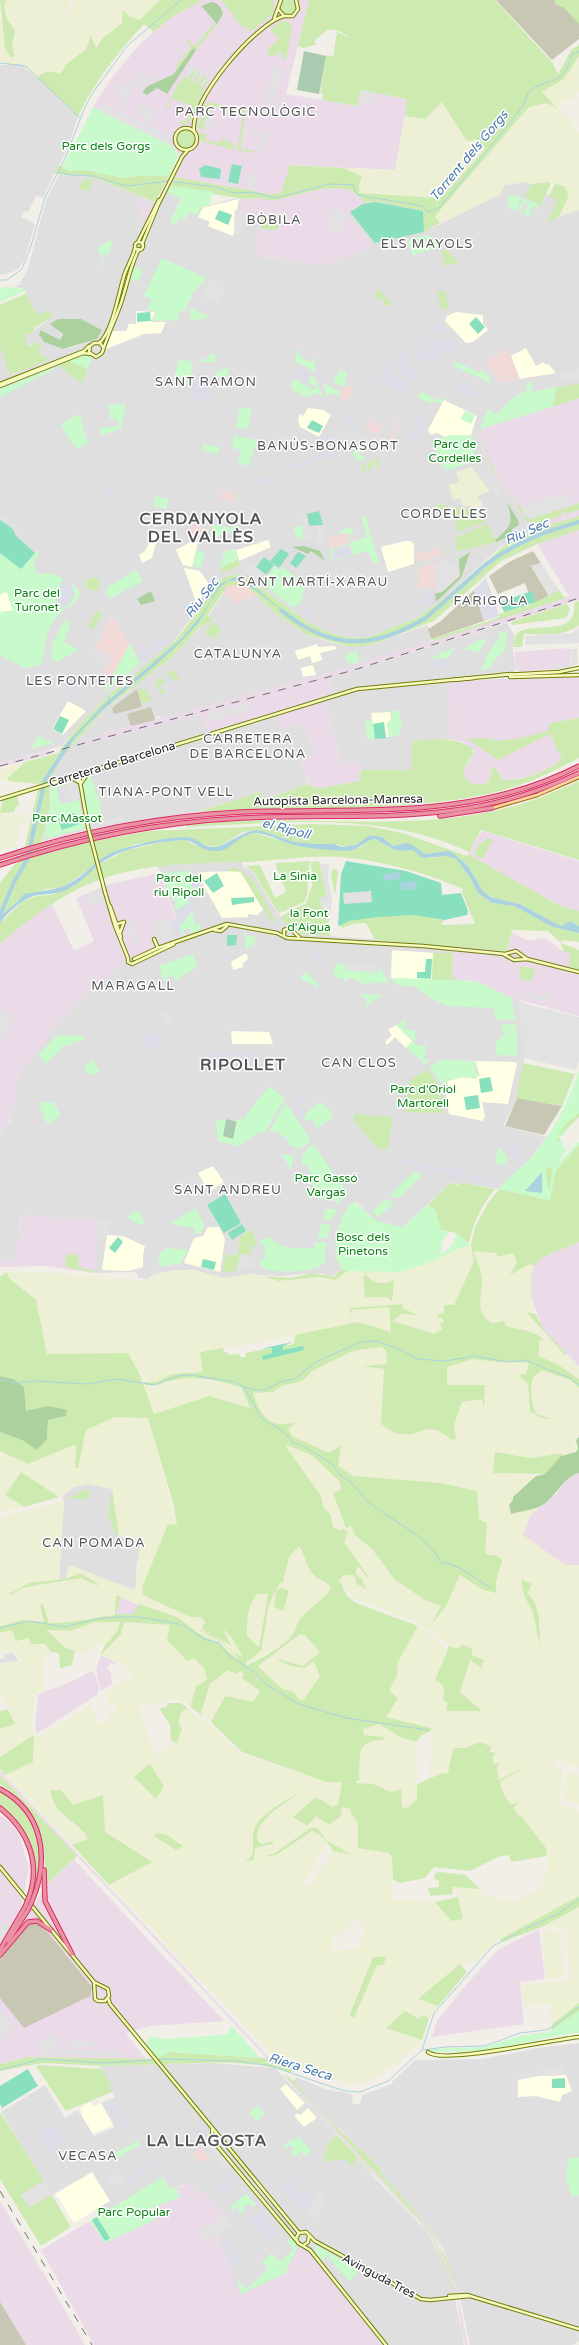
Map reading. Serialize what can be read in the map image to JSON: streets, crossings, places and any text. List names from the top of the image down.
{
  "streets": {
    "highway": ["Autopista Barcelona-Manresa"],
    "main road": ["Carretera de Barcelona", "Avinguda Tres"]
  },
  "districts": [
    "PARC TECNOLÒGIC",
    "BÒBILA",
    "ELS MAYOLS",
    "SANT RAMON",
    "BANÚS-BONASORT",
    "CORDELLES",
    "CERDANYOLA DEL VALLÈS",
    "SANT MARTÍ-XARAU",
    "FARIGOLA",
    "CATALUNYA",
    "LES FONTETES",
    "CARRETERA DE BARCELONA",
    "TIANA-PONT VELL",
    "MARAGALL",
    "CAN CLOS",
    "RIPOLLET",
    "SANT ANDREU",
    "CAN POMADA",
    "LA LLAGOSTA",
    "VECASA"
  ],
  "water": [
    "Torrent dels Gorgs",
    "Riu Sec",
    "el Ripoll",
    "Riera Seca"
  ],
  "parks": [
    "Parc dels Gorgs",
    "Parc de Cordelles",
    "Parc del Turonet",
    "Parc Massot",
    "La Sinia",
    "Parc del riu Ripoll",
    "la Font d'Aigua",
    "Parc d'Oriol Martorell",
    "Parc Gassó Vargas",
    "Bosc dels Pinetons",
    "Parc Popular"
  ]
}
